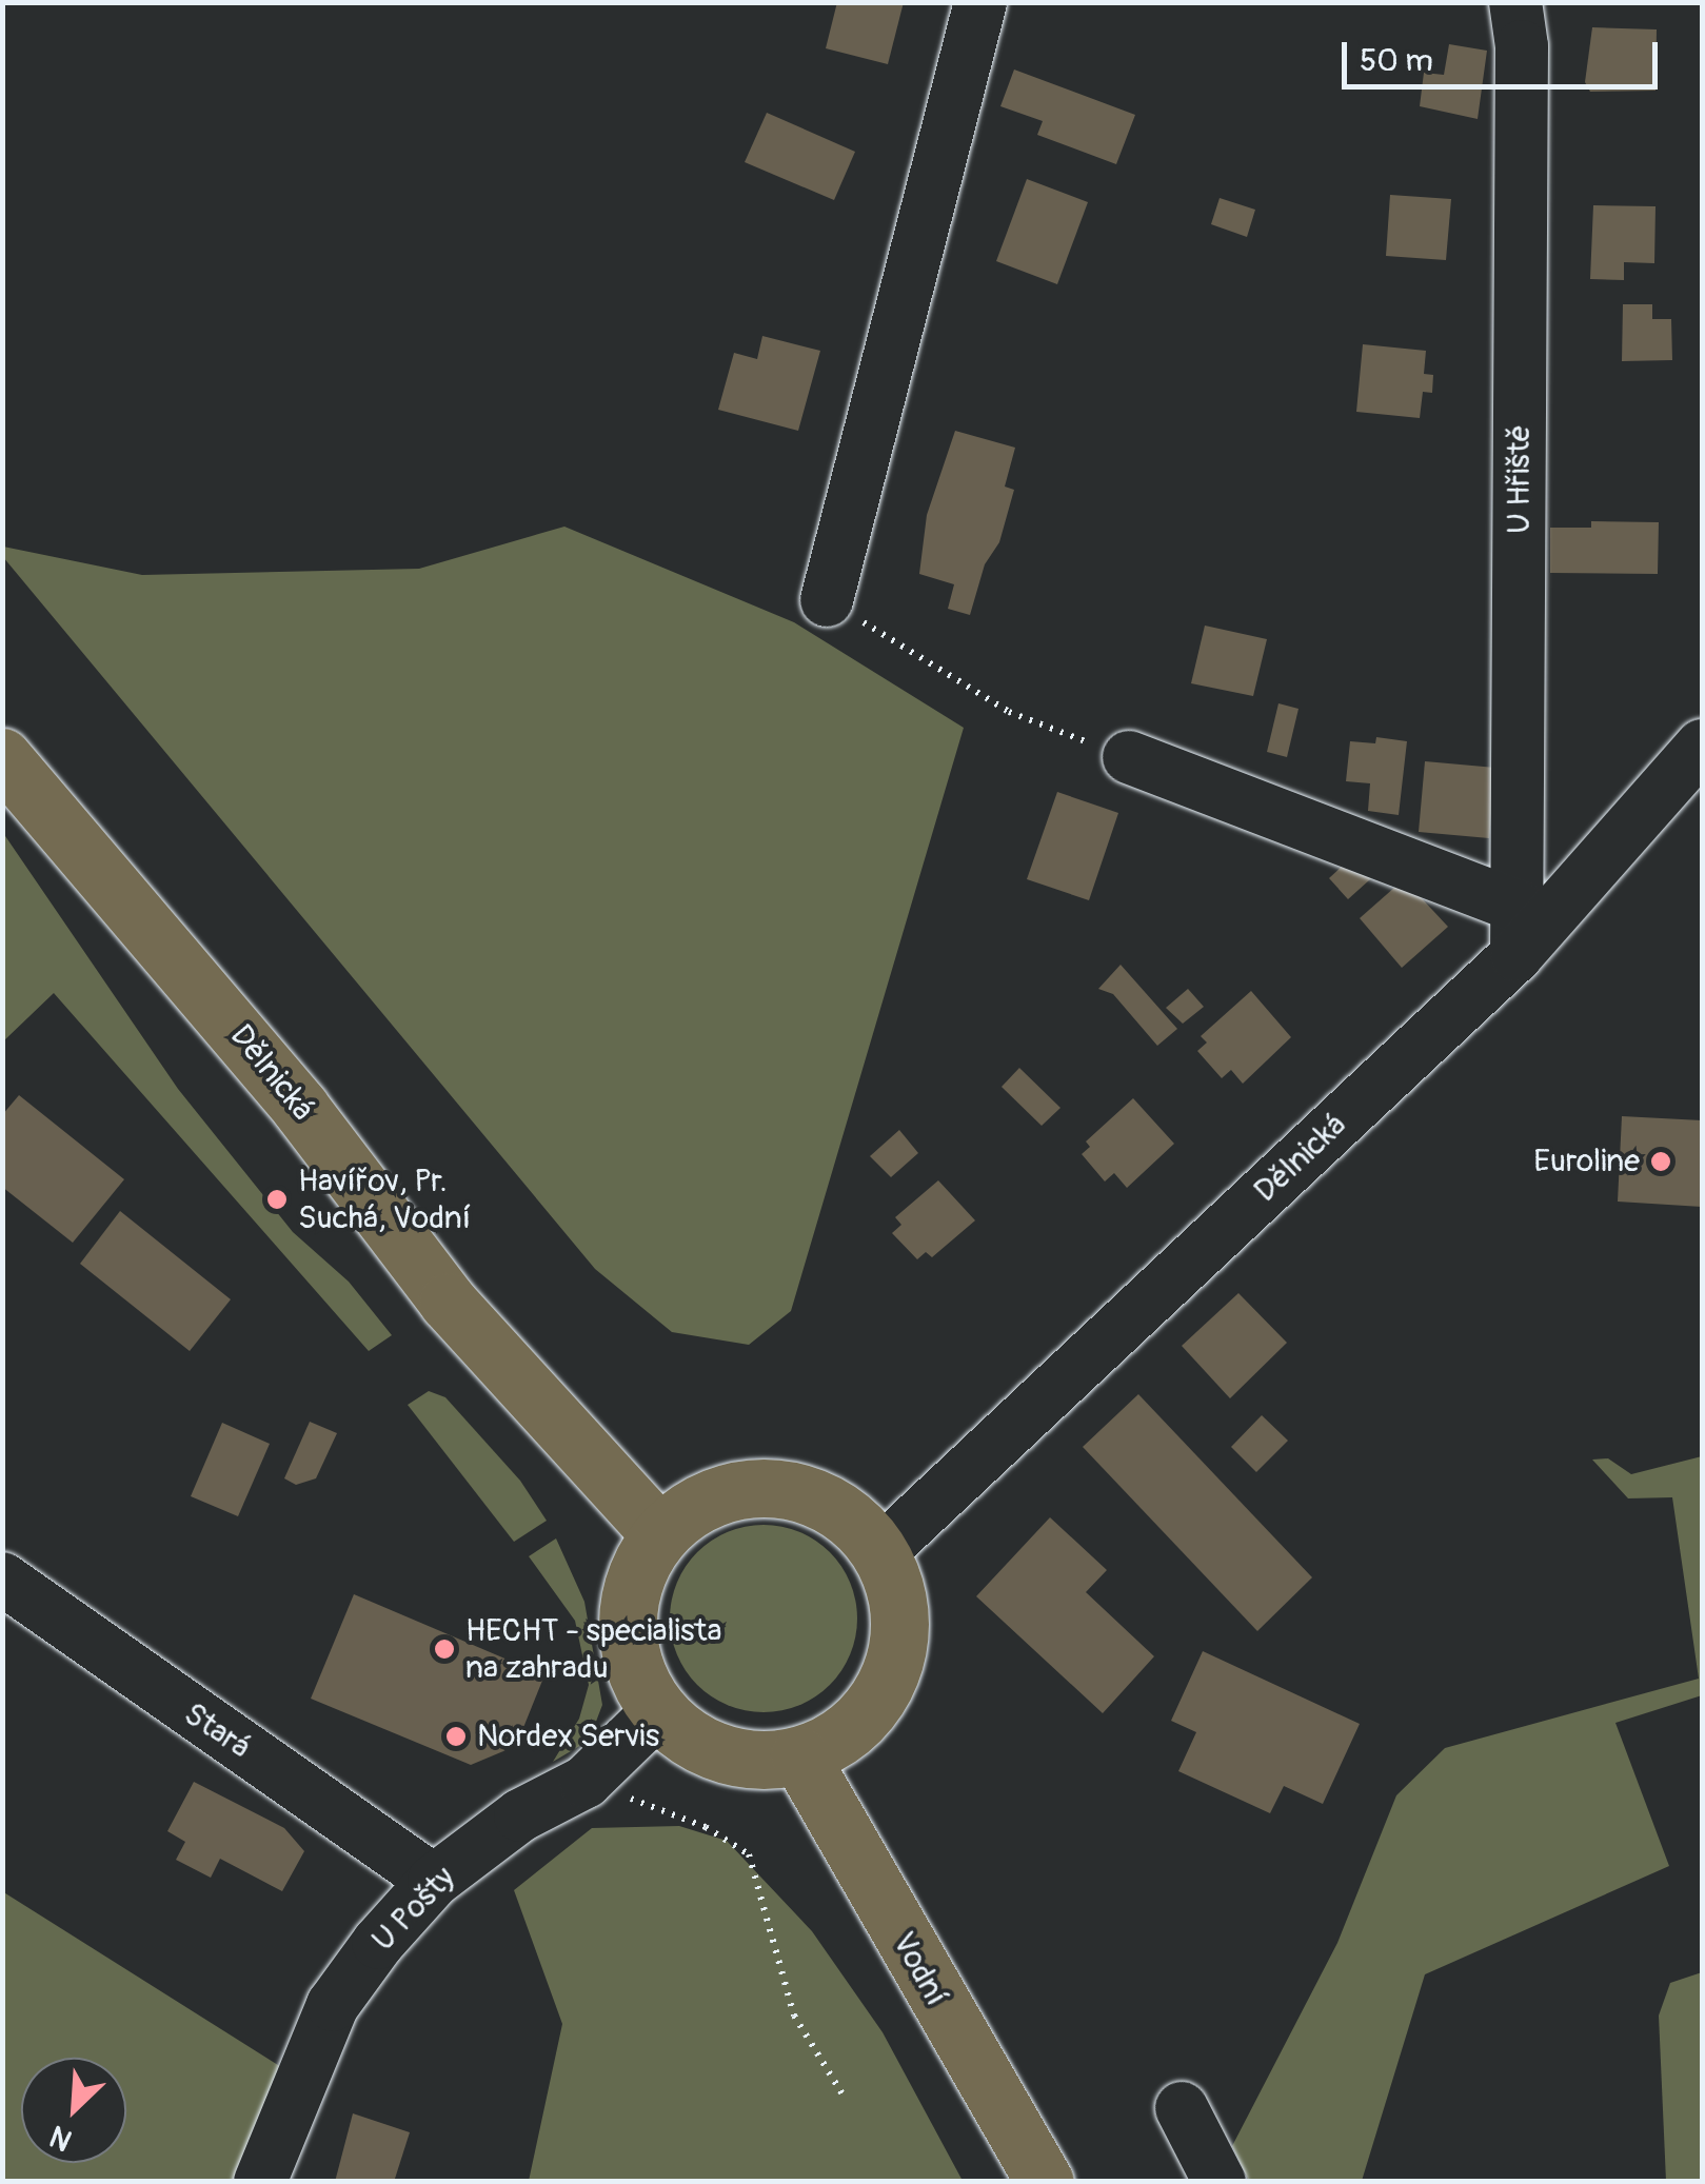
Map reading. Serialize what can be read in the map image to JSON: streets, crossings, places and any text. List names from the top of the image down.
{
  "streets": {
    "main road": ["Dělnická", "Vodní"],
    "street": ["U Hřiště", "Stará", "U Pošty"]
  },
  "crossings": [
    ["U Hřiště", "Dělnická"],
    ["Dělnická", "U Pošty"],
    ["Dělnická", "Vodní"],
    ["Stará", "U Pošty"],
    ["U Pošty", "Vodní"]
  ],
  "places": [
    "Euroline",
    "Havířov, Pr. Suchá, Vodní",
    "HECHT - specialista na zahradu",
    "Nordex Servis"
  ],
  "scale_bar": "50 m",
  "north": "bottom left"
}
